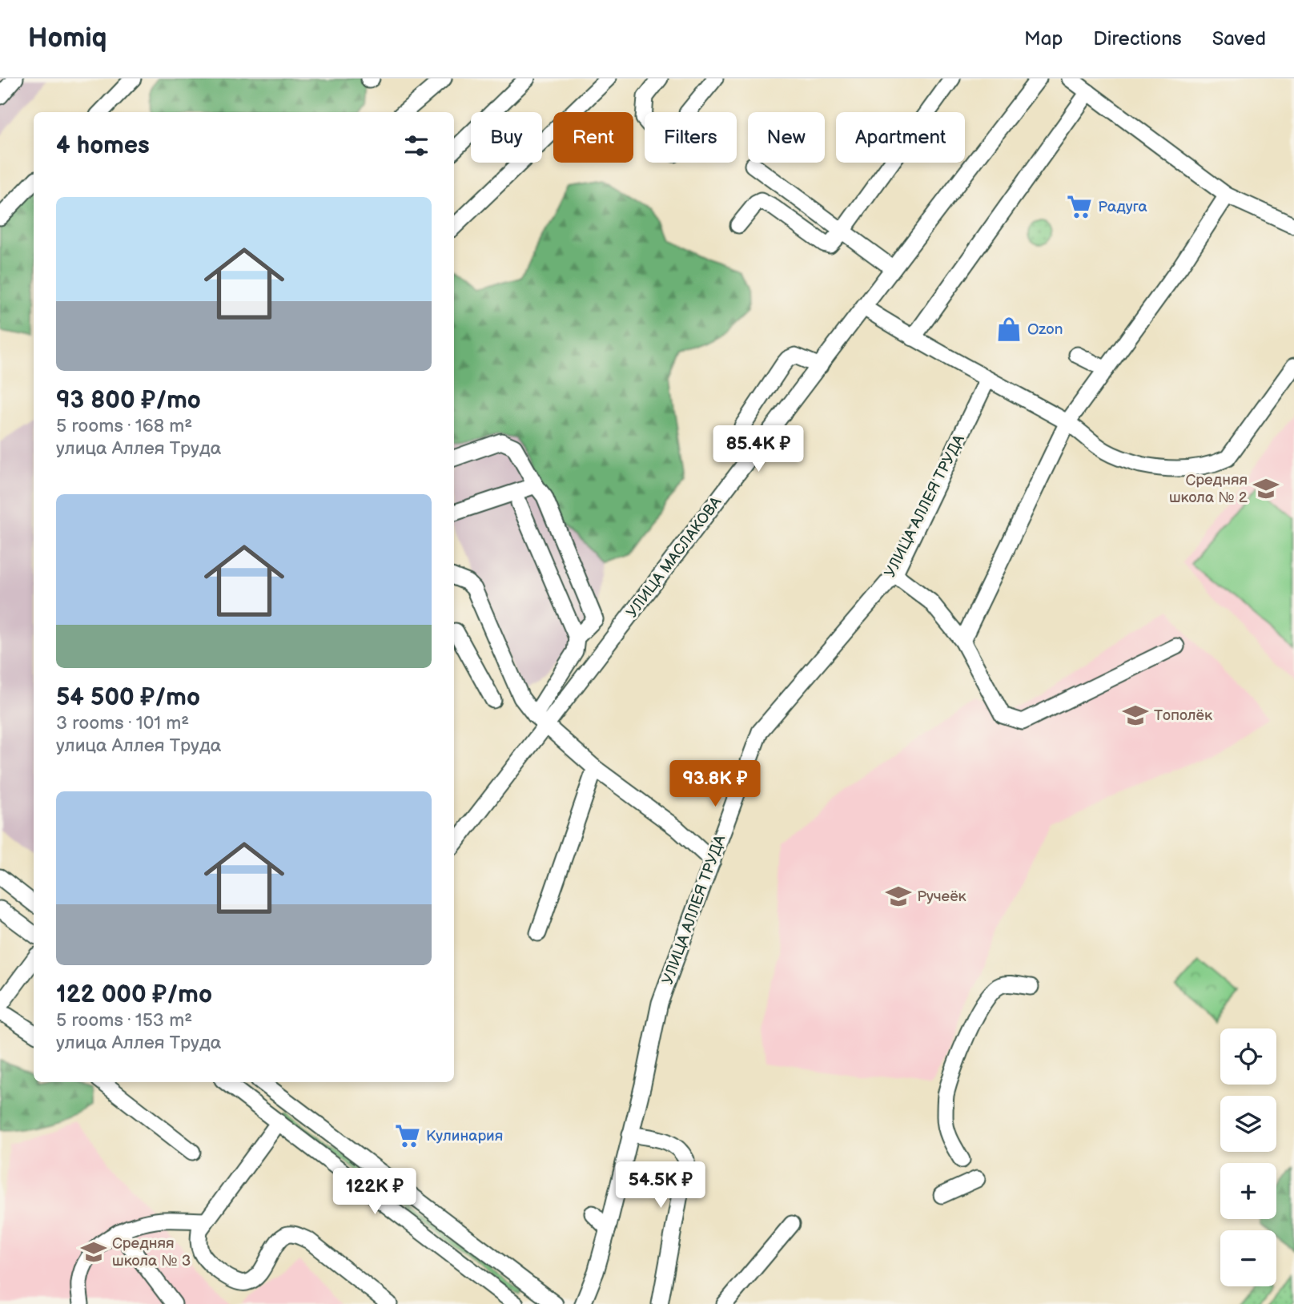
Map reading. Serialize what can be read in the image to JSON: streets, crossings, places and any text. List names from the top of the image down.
{
  "streets": {
    "street": ["УЛИЦА АЛЛЕЯ ТРУДА", "УЛИЦА МАСЛАКОВА"]
  },
  "places": {
    "supermarket": ["Радуга", "Кулинария"],
    "shop": ["Ozon"],
    "school or university": [
      "Средняя школа № 2",
      "Тополёк",
      "Ручеёк",
      "Средняя школа № 3"
    ]
  },
  "page": {
    "header": "Homiq",
    "nav": ["Map", "Directions", "Saved"],
    "chip": [
      "Buy",
      "Rent",
      "Filters",
      "New",
      "Apartment"
    ],
    "heading": "4 homes",
    "list": [
      {
        "name": "93 800 ₽/mo",
        "note": "5 rooms · 168 m² · улица Аллея Труда"
      },
      {
        "name": "54 500 ₽/mo",
        "note": "3 rooms · 101 m² · улица Аллея Труда"
      },
      {
        "name": "122 000 ₽/mo",
        "note": "5 rooms · 153 m² · улица Аллея Труда"
      }
    ],
    "price": [
      "85.4K ₽",
      "93.8K ₽",
      "54.5K ₽",
      "122K ₽"
    ],
    "map_buttons": ["+", "−"]
  }
}
